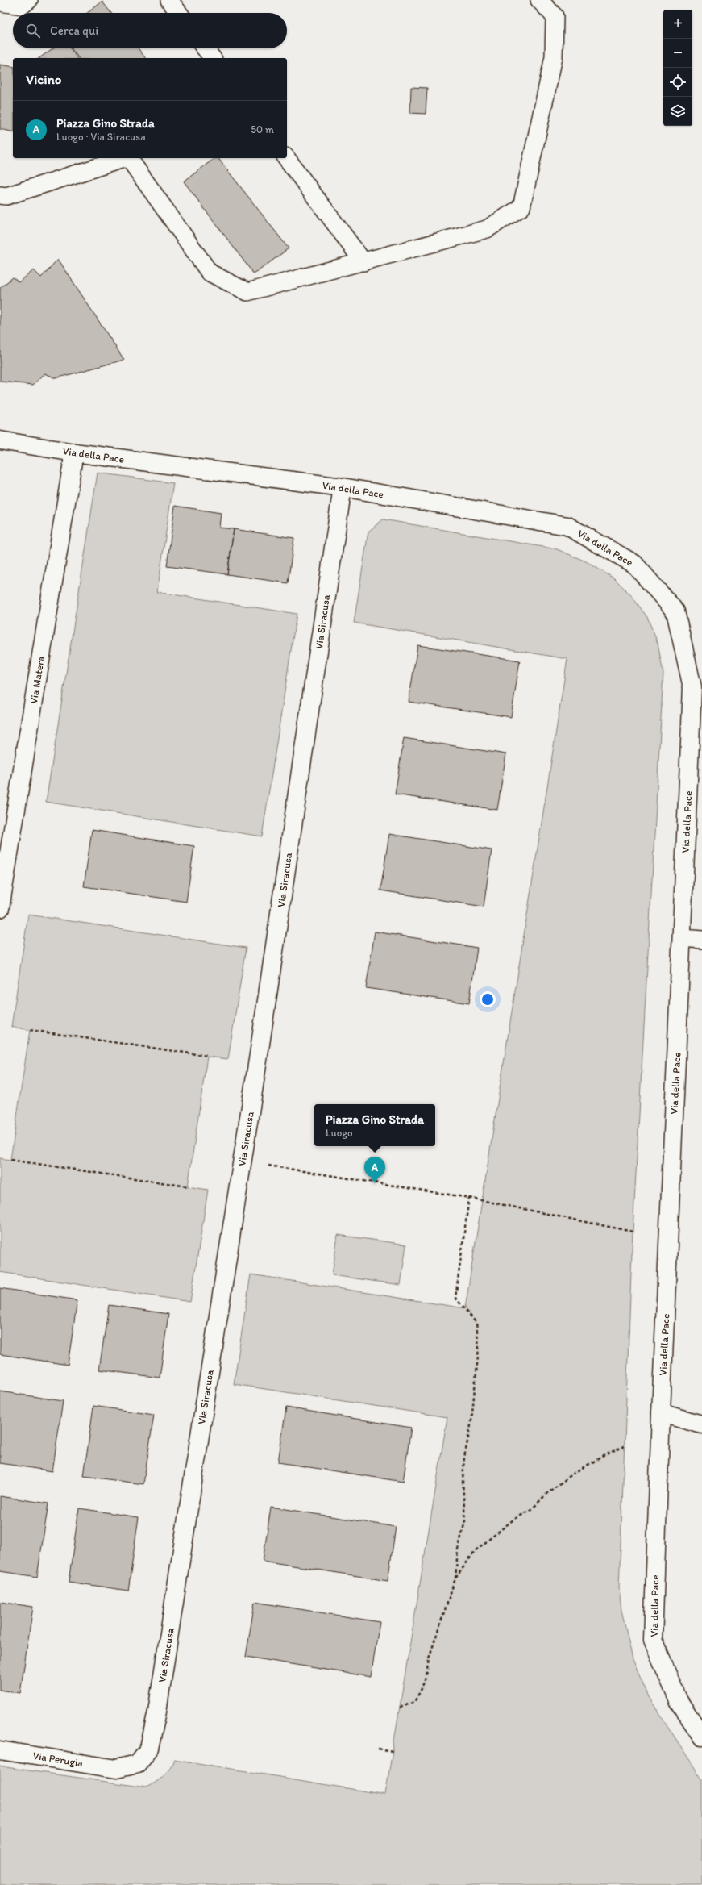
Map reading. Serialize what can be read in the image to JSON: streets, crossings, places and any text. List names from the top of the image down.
{
  "streets": {
    "street": [
      "Via della Pace",
      "Via Siracusa",
      "Via Matera",
      "Via Perugia"
    ]
  },
  "crossings": [
    ["Via della Pace", "Via Siracusa"],
    ["Via della Pace", "Via Matera"],
    ["Via Siracusa", "Via Perugia"]
  ],
  "page": {
    "map_buttons": ["+", "−"],
    "search": "Cerca qui",
    "heading": "Vicino",
    "list": [
      {
        "mark": "A",
        "name": "Piazza Gino Strada",
        "note": "Luogo · Via Siracusa",
        "value": "50 m"
      }
    ],
    "popup": ["Piazza Gino Strada", "Luogo"],
    "pins": "A"
  }
}
